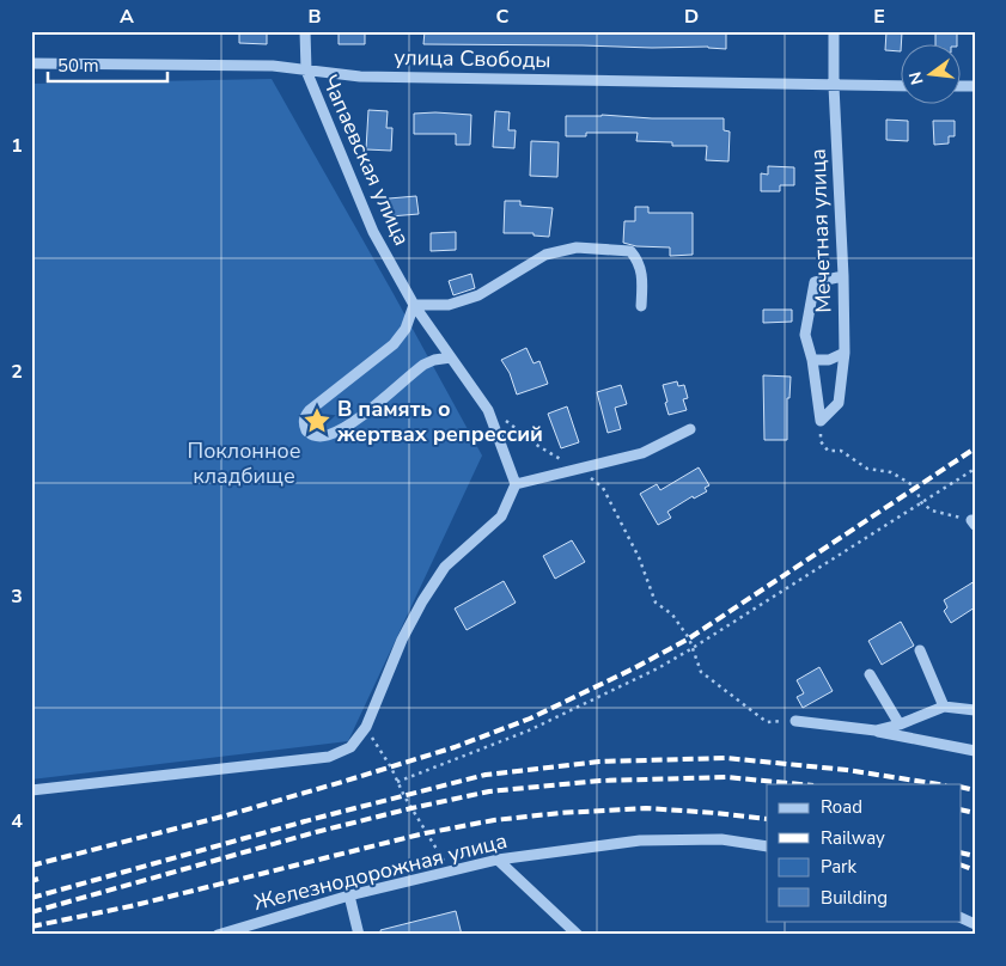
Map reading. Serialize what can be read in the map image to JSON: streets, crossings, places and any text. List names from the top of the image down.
{
  "streets": {
    "street": [
      "улица Свободы",
      "Чапаевская улица",
      "Мечетная улица",
      "Железнодорожная улица"
    ]
  },
  "crossings": [
    ["улица Свободы", "Чапаевская улица"],
    ["улица Свободы", "Мечетная улица"]
  ],
  "parks": ["Поклонное кладбище"],
  "places": {
    "place": ["В память о жертвах репрессий"]
  },
  "legend": [
    "Road",
    "Railway",
    "Park",
    "Building"
  ],
  "scale_bar": "50 m",
  "north": "left",
  "grid": {
    "columns": [
      "A",
      "B",
      "C",
      "D",
      "E"
    ],
    "rows": [
      "1",
      "2",
      "3",
      "4"
    ]
  }
}
